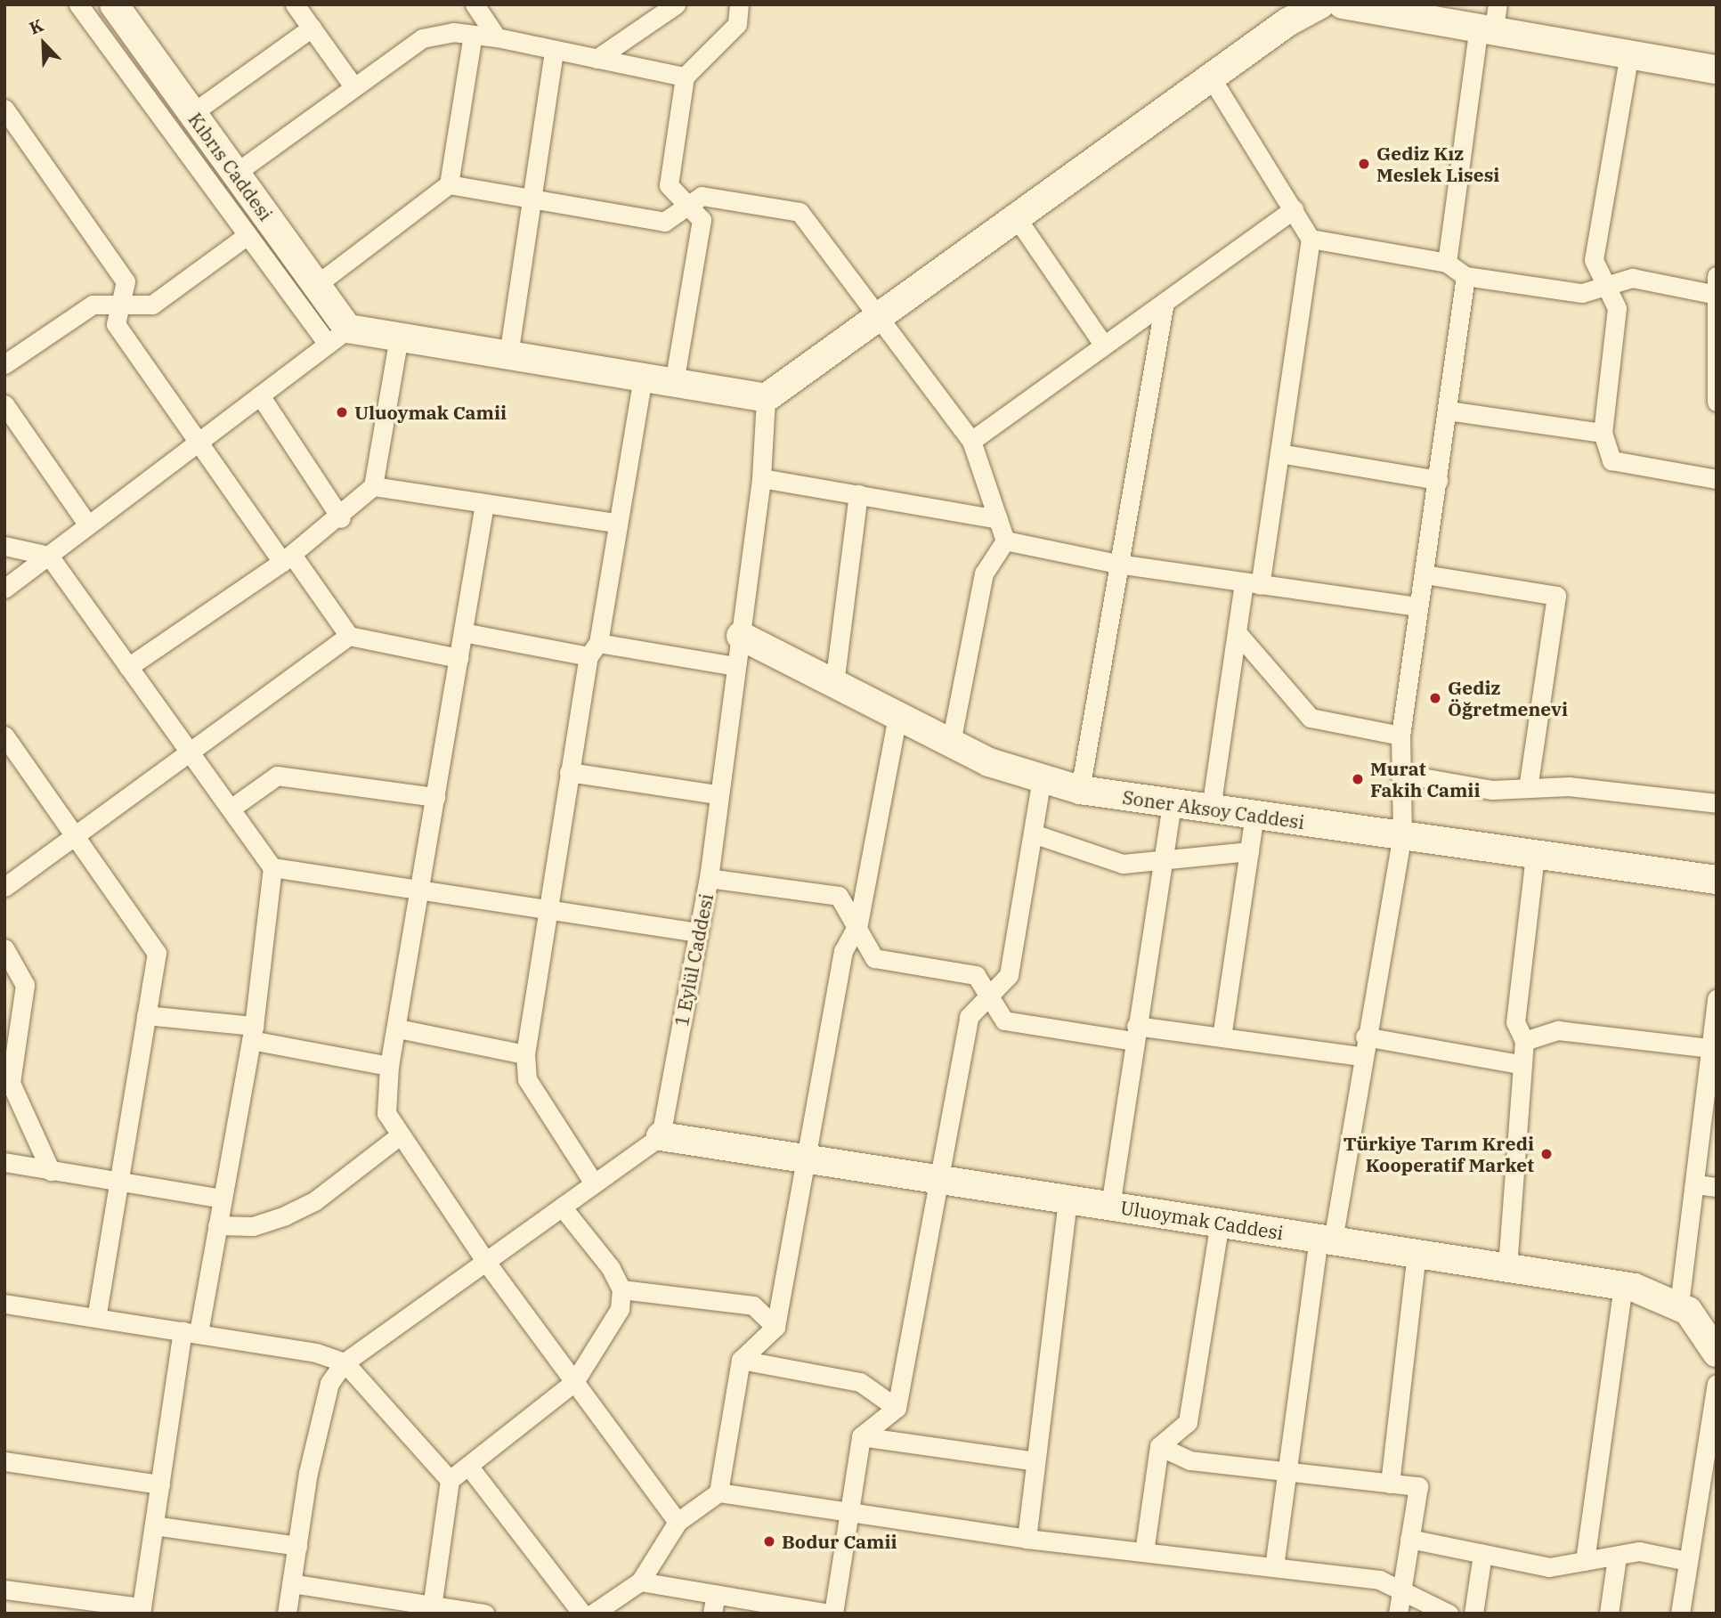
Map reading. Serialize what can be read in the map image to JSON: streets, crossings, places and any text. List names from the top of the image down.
{
  "streets": {
    "street": [
      "Kıbrıs Caddesi",
      "Soner Aksoy Caddesi",
      "1 Eylül Caddesi",
      "Uluoymak Caddesi"
    ]
  },
  "crossings": [
    ["Soner Aksoy Caddesi", "1 Eylül Caddesi"],
    ["1 Eylül Caddesi", "Uluoymak Caddesi"]
  ],
  "places": [
    "Gediz Kız Meslek Lisesi",
    "Uluoymak Camii",
    "Gediz Öğretmenevi",
    "Murat Fakih Camii",
    "Türkiye Tarım Kredi Kooperatif Market",
    "Bodur Camii"
  ],
  "north": "top left"
}
